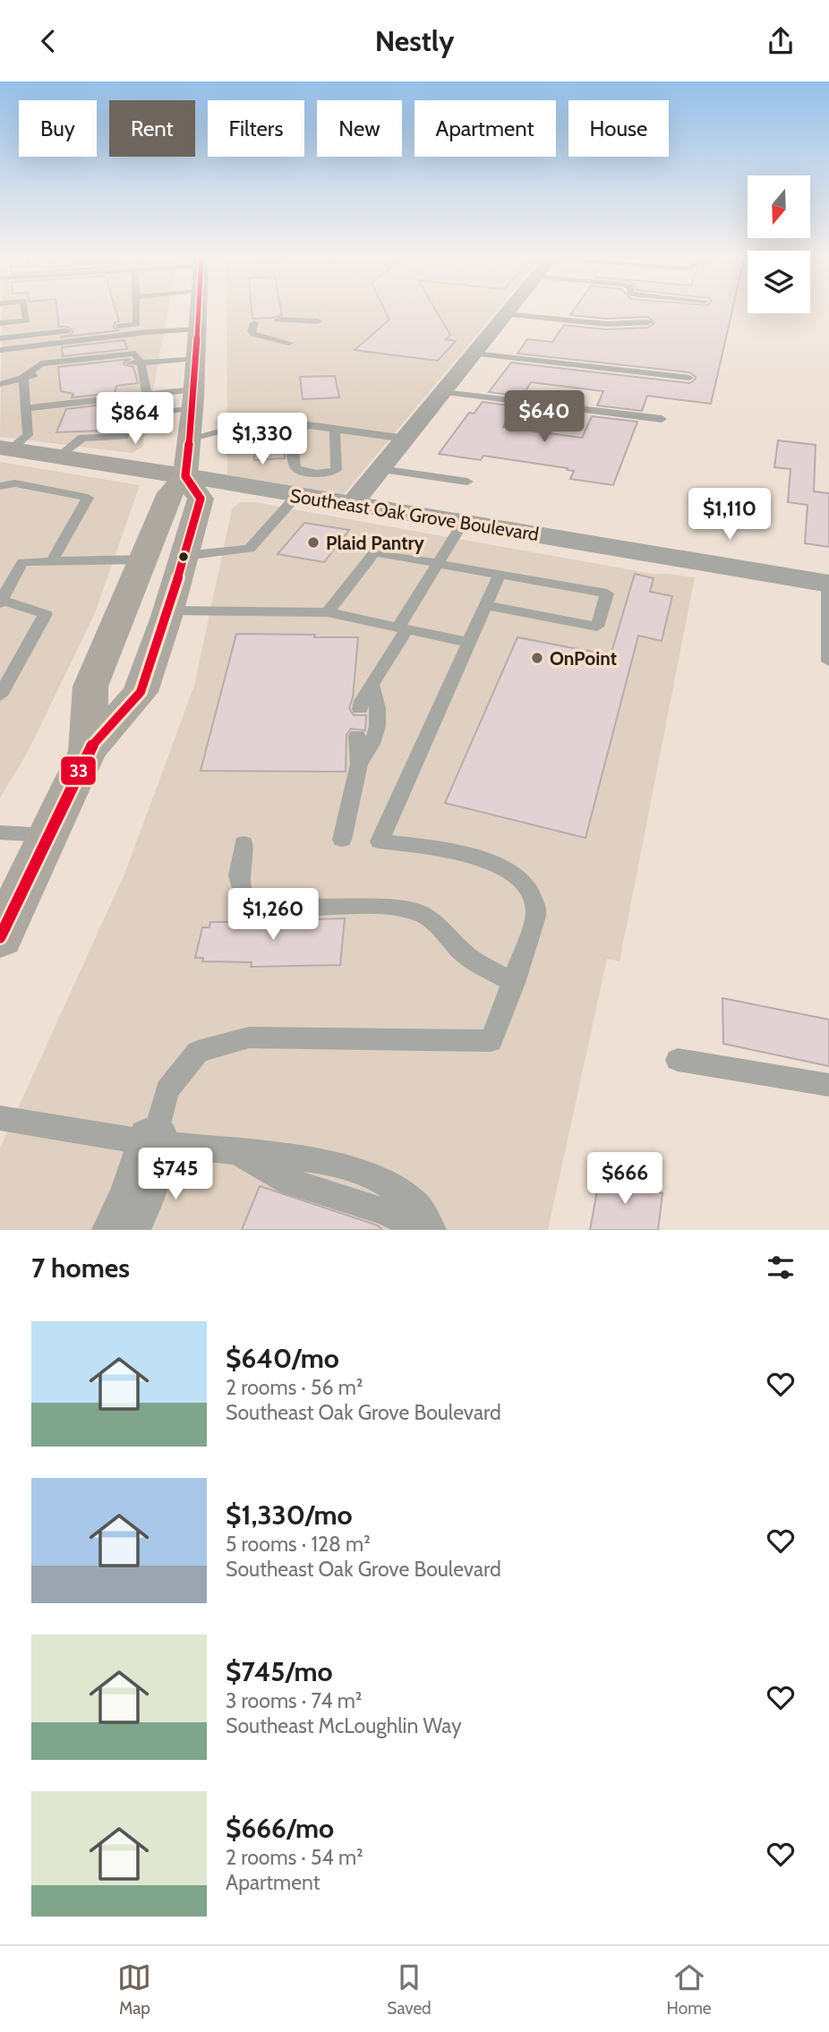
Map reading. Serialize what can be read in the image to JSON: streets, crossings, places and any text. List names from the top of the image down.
{
  "streets": {
    "main road": ["Southeast Oak Grove Boulevard"]
  },
  "places": ["Plaid Pantry", "OnPoint"],
  "lines": ["transit line 33"],
  "north": "bottom",
  "page": {
    "header": "Nestly",
    "chip": [
      "Buy",
      "Rent",
      "Filters",
      "New",
      "Apartment",
      "House"
    ],
    "price": [
      "$640",
      "$864",
      "$1,330",
      "$1,110",
      "$1,260",
      "$745",
      "$666"
    ],
    "heading": "7 homes",
    "list": [
      {
        "name": "$640/mo",
        "note": "2 rooms · 56 m² · Southeast Oak Grove Boulevard"
      },
      {
        "name": "$1,330/mo",
        "note": "5 rooms · 128 m² · Southeast Oak Grove Boulevard"
      },
      {
        "name": "$745/mo",
        "note": "3 rooms · 74 m² · Southeast McLoughlin Way"
      },
      {
        "name": "$666/mo",
        "note": "2 rooms · 54 m² · Apartment"
      }
    ],
    "tabs": ["Map", "Saved", "Home"]
  }
}
